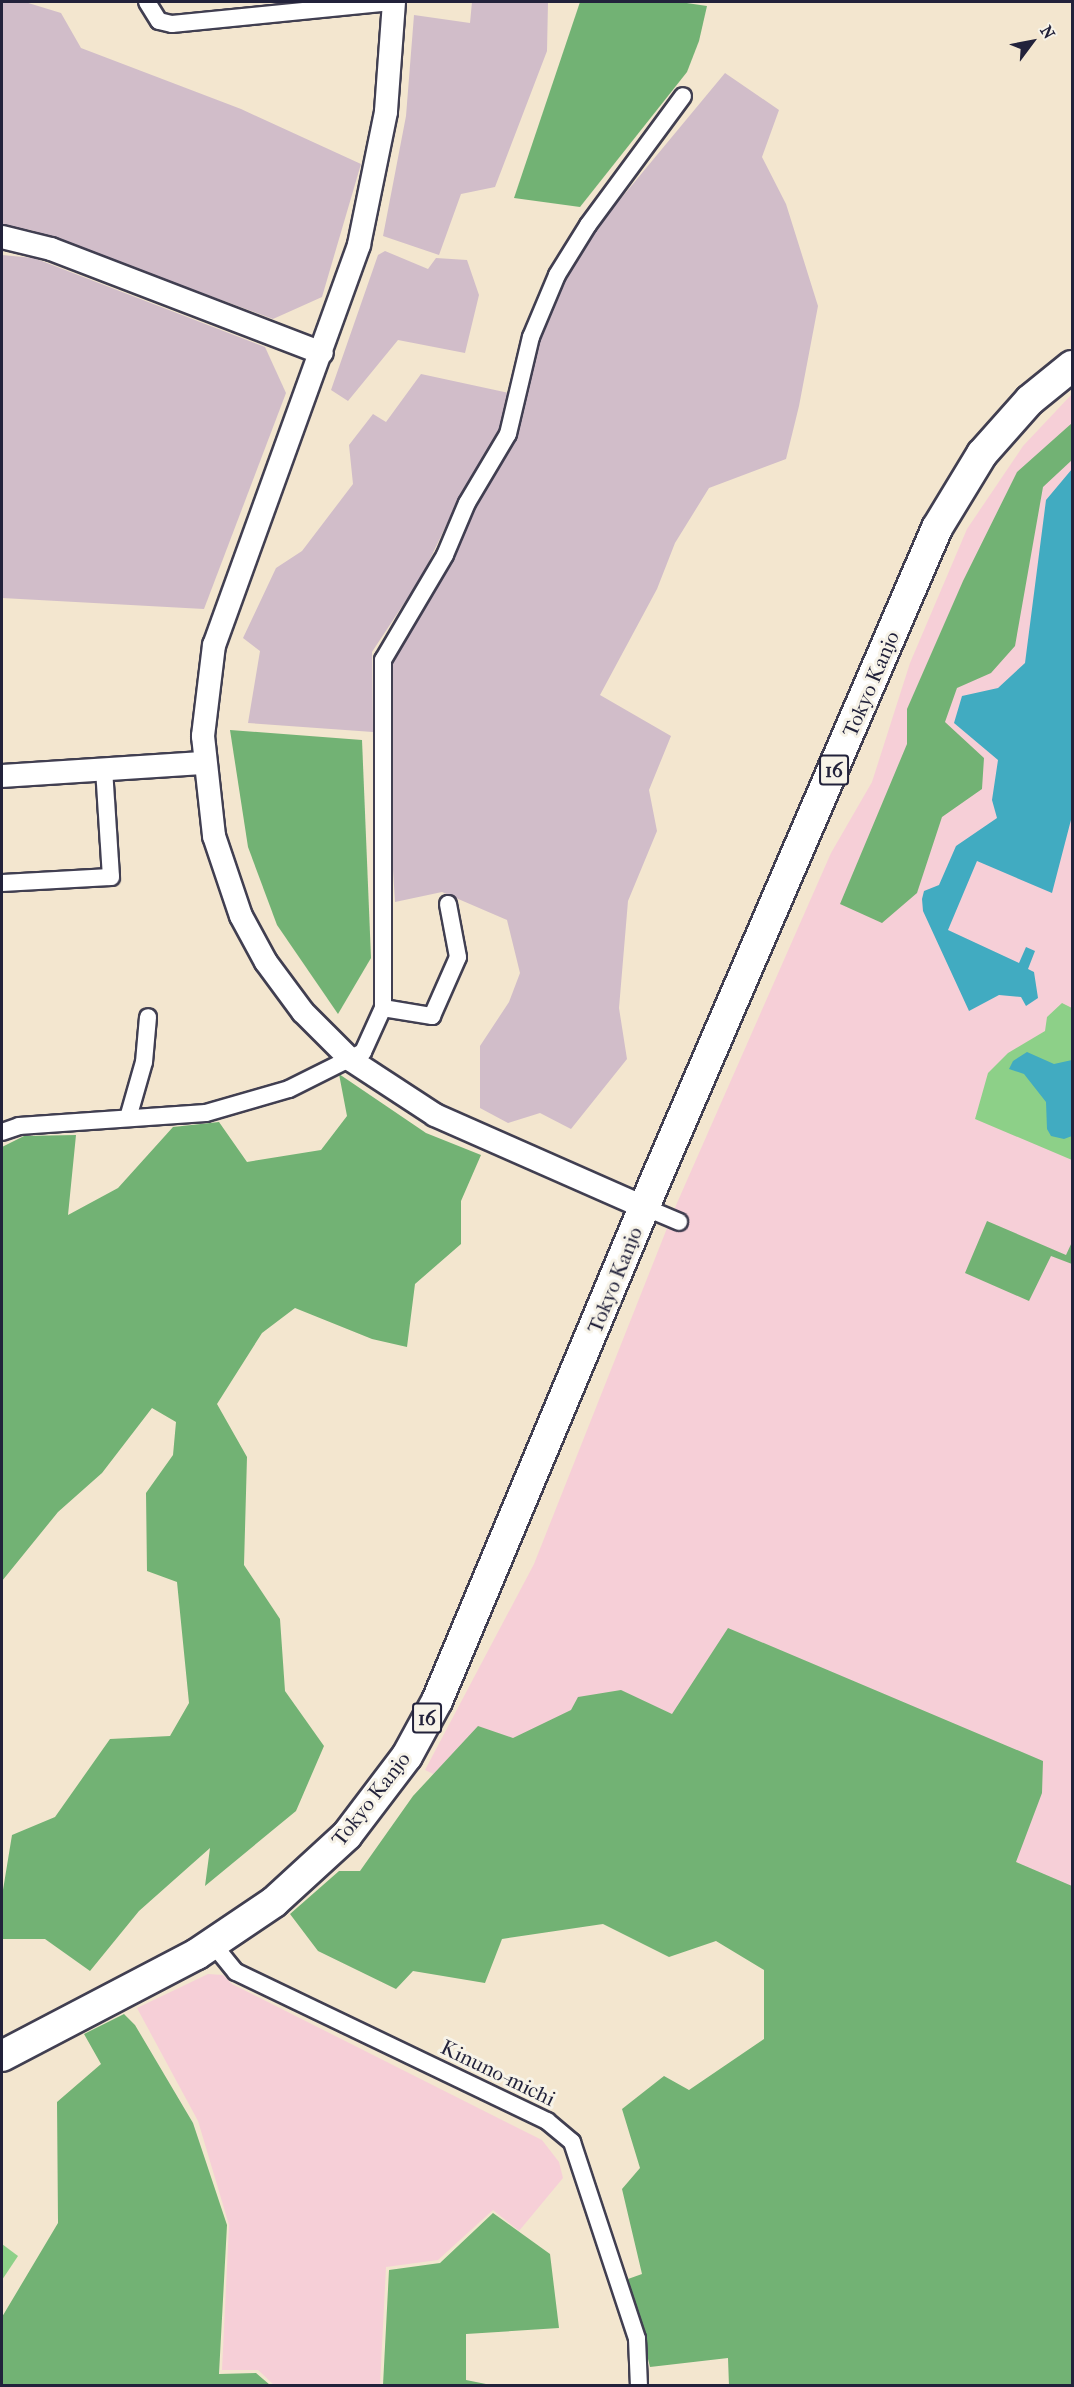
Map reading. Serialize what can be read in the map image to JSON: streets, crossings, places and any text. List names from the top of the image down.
{
  "streets": {
    "highway": ["Tokyo Kanjo", "16"],
    "street": ["Kinuno-michi"]
  },
  "crossings": [
    ["Tokyo Kanjo", "Kinuno-michi"]
  ],
  "north": "top right"
}
